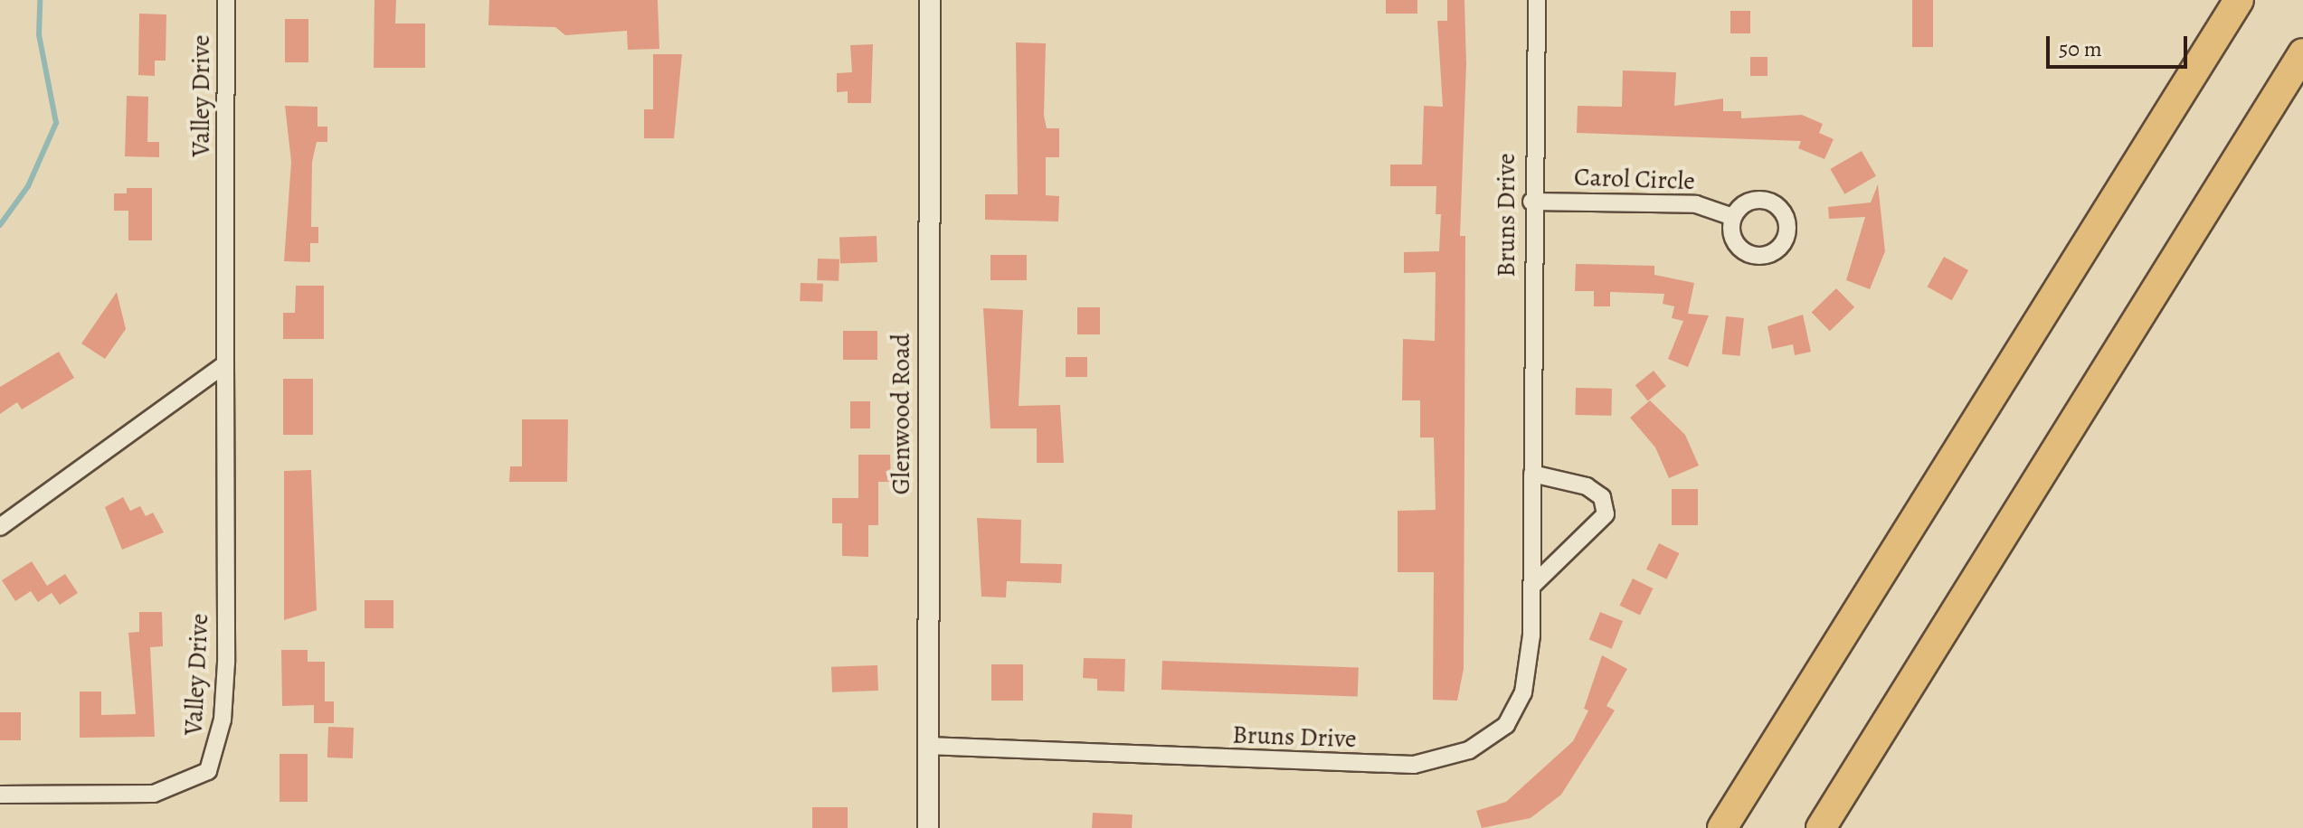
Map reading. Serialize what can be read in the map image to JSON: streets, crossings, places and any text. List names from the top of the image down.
{
  "streets": {
    "street": [
      "Valley Drive",
      "Carol Circle",
      "Bruns Drive",
      "Glenwood Road"
    ]
  },
  "crossings": [
    ["Carol Circle", "Bruns Drive"],
    ["Bruns Drive", "Glenwood Road"]
  ],
  "scale_bar": "50 m"
}
